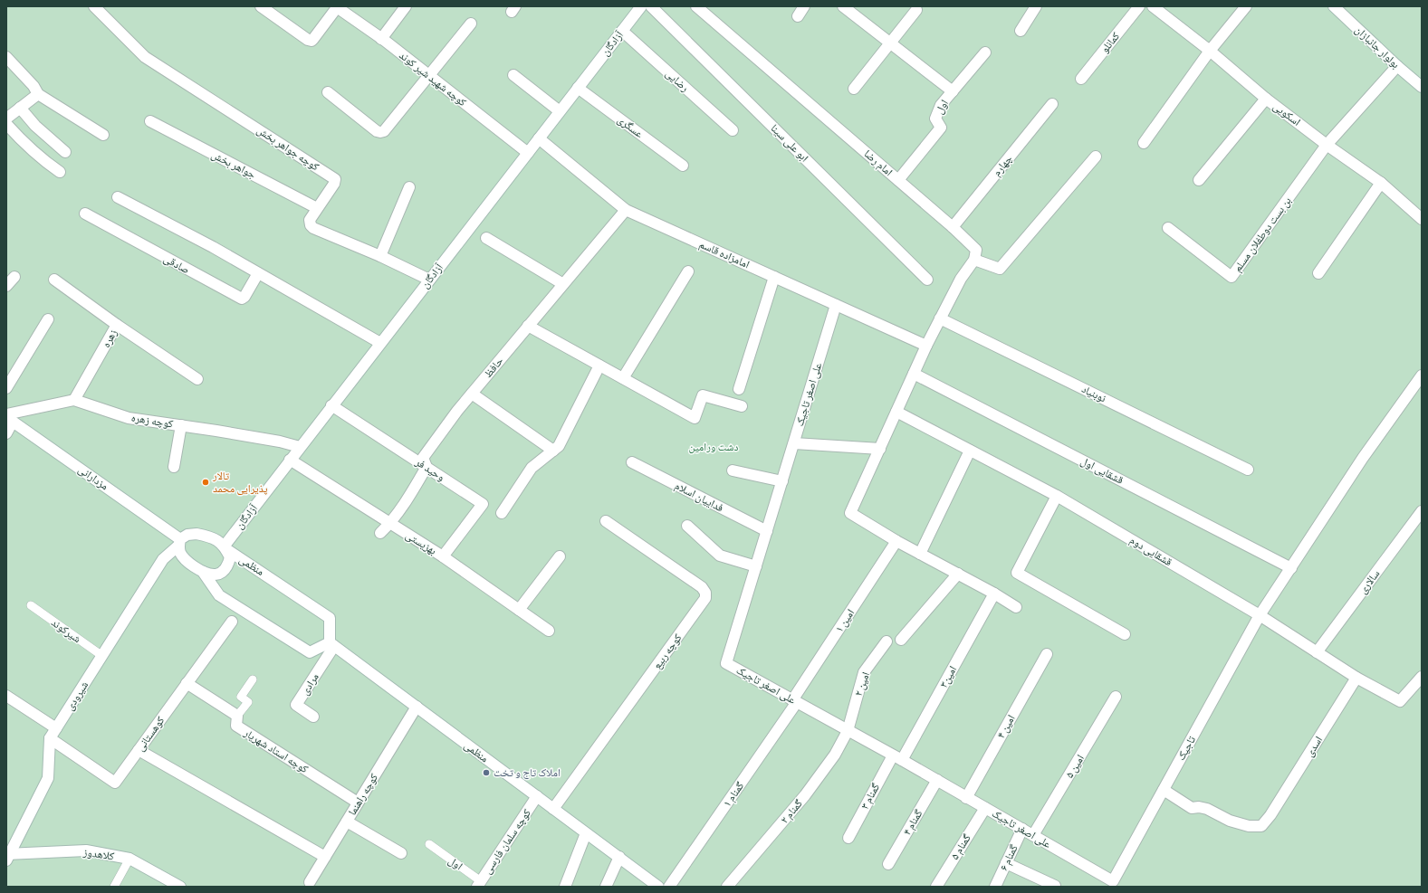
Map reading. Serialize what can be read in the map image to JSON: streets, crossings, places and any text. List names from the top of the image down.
{
  "streets": {
    "street": [
      "کمانلو",
      "آزادگان",
      "بولوار جانبازان",
      "کوچه شهید شیر کوند",
      "رضایی",
      "اول",
      "اسکویی",
      "عسگری",
      "ابو علی سینا",
      "کوچه جواهر بخش",
      "امام رضا",
      "جواهر بخش",
      "چهارم",
      "بن بست دوطفلان مسلم",
      "امامزاده قاسم",
      "صادقی",
      "زهره",
      "حافظ",
      "نوبنیاد",
      "علی اصغر تاجیک",
      "کوچه زهره",
      "وحید فر",
      "قشقایی اول",
      "مزدارانی",
      "فداییان اسلام",
      "بهزیستی",
      "قشقایی دوم",
      "منظمی",
      "سالاری",
      "امین ۱",
      "کوچه ربیع",
      "امین۳",
      "مرادی",
      "امین ۲",
      "شیرودی",
      "امین ۴",
      "کوهستانی",
      "اسدی",
      "تاجیک",
      "کوچه استاد شهریار",
      "امین ۵",
      "کوچه راهنما",
      "گمنام ۱",
      "گمنام ۳",
      "گمنام ۲",
      "گمنام ۴",
      "کوچه سلمان فارسی",
      "گمنام ۵",
      "کلاهدوز",
      "گمنام ۶"
    ],
    "lane": ["شیرکوند"]
  },
  "crossings": [
    ["آزادگان", "کوچه شهید شیر کوند"],
    ["آزادگان", "رضایی"],
    ["آزادگان", "عسگری"],
    ["آزادگان", "کوچه جواهر بخش"],
    ["آزادگان", "امامزاده قاسم"],
    ["آزادگان", "کوچه زهره"],
    ["آزادگان", "وحید فر"],
    ["آزادگان", "مزدارانی"],
    ["آزادگان", "بهزیستی"],
    ["آزادگان", "منظمی"],
    ["آزادگان", "شیرودی"],
    ["اول", "امام رضا"],
    ["اول", "کوچه سلمان فارسی"],
    ["اسکویی", "بن بست دوطفلان مسلم"],
    ["کوچه جواهر بخش", "جواهر بخش"],
    ["امام رضا", "چهارم"],
    ["امامزاده قاسم", "حافظ"],
    ["امامزاده قاسم", "علی اصغر تاجیک"],
    ["زهره", "کوچه زهره"],
    ["حافظ", "وحید فر"],
    ["حافظ", "بهزیستی"],
    ["علی اصغر تاجیک", "فداییان اسلام"],
    ["علی اصغر تاجیک", "امین ۱"],
    ["علی اصغر تاجیک", "امین۳"],
    ["علی اصغر تاجیک", "امین ۲"],
    ["علی اصغر تاجیک", "امین ۴"],
    ["علی اصغر تاجیک", "تاجیک"],
    ["علی اصغر تاجیک", "امین ۵"],
    ["علی اصغر تاجیک", "گمنام ۱"],
    ["علی اصغر تاجیک", "گمنام ۳"],
    ["علی اصغر تاجیک", "گمنام ۲"],
    ["علی اصغر تاجیک", "گمنام ۴"],
    ["علی اصغر تاجیک", "گمنام ۵"],
    ["علی اصغر تاجیک", "گمنام ۶"],
    ["وحید فر", "بهزیستی"],
    ["قشقایی اول", "تاجیک"],
    ["مزدارانی", "منظمی"],
    ["مزدارانی", "شیرودی"],
    ["قشقایی دوم", "سالاری"],
    ["قشقایی دوم", "اسدی"],
    ["قشقایی دوم", "تاجیک"],
    ["منظمی", "کوچه ربیع"],
    ["منظمی", "مرادی"],
    ["منظمی", "شیرودی"],
    ["منظمی", "کوچه راهنما"],
    ["منظمی", "کوچه سلمان فارسی"],
    ["امین ۱", "گمنام ۱"],
    ["شیرکوند", "شیرودی"],
    ["امین۳", "گمنام ۳"],
    ["امین ۲", "گمنام ۲"],
    ["شیرودی", "کوهستانی"],
    ["شیرودی", "کلاهدوز"],
    ["کوهستانی", "کوچه استاد شهریار"],
    ["اسدی", "تاجیک"],
    ["کوچه استاد شهریار", "کوچه راهنما"]
  ],
  "parks": ["دشت ورامین"],
  "places": ["تالار پذیرایی محمد", "املاک تاج و تخت"]
}
